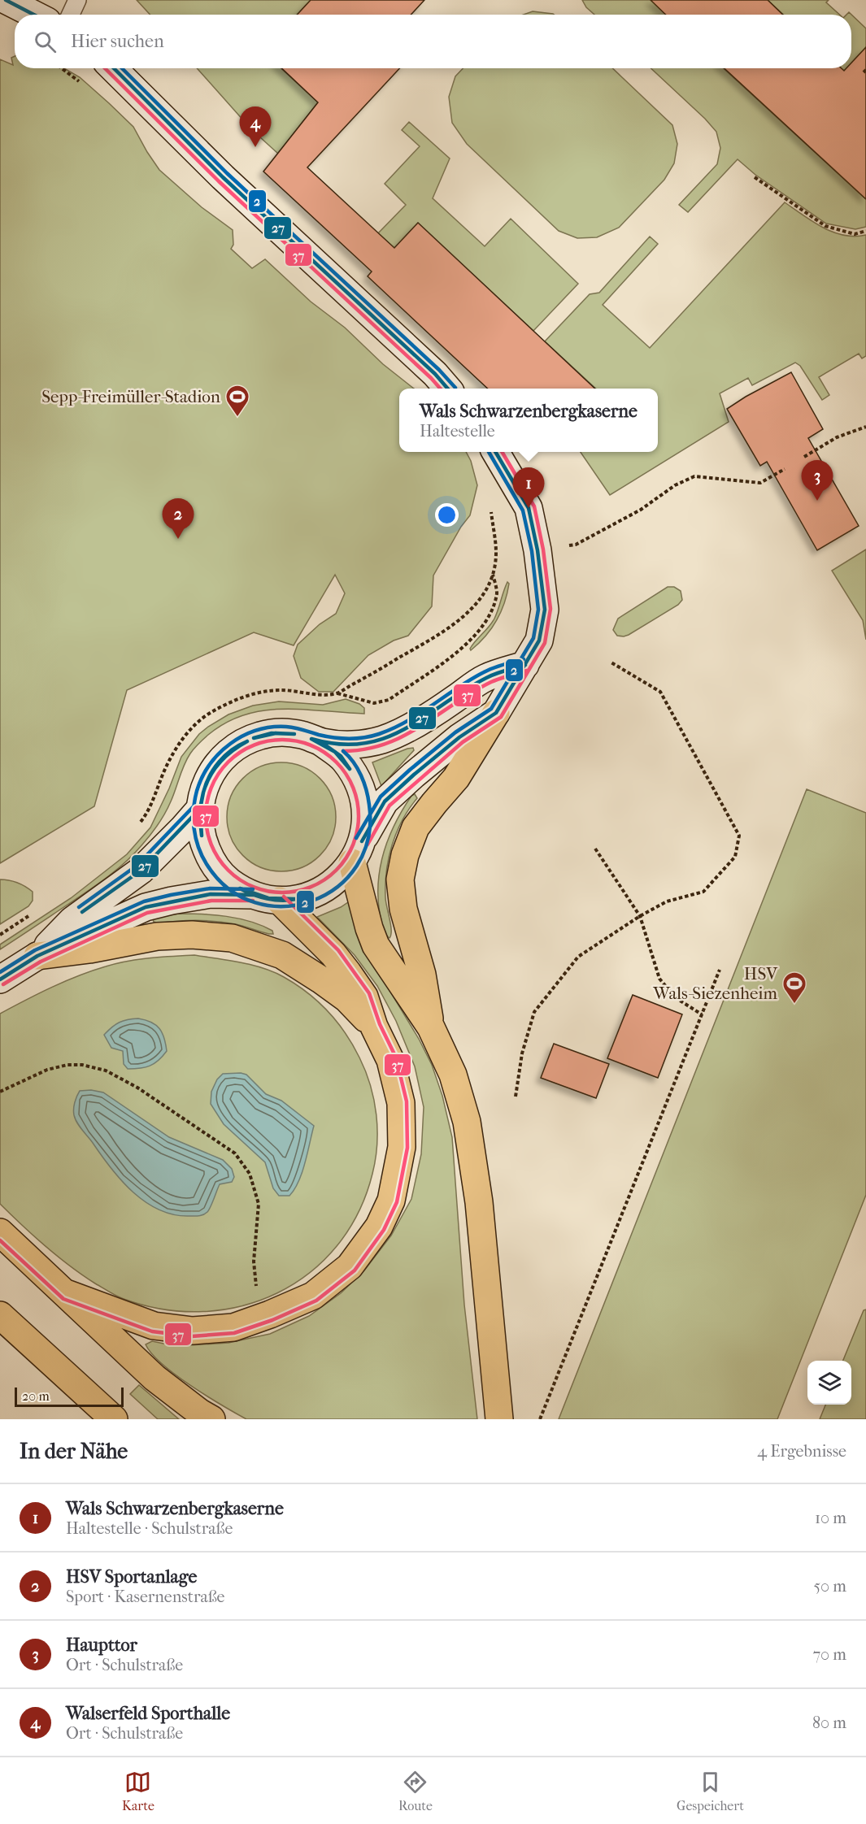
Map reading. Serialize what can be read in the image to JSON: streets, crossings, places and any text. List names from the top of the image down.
{
  "places": {
    "sports": ["Sepp-Freimüller-Stadion", "HSV Wals-Siezenheim"]
  },
  "lines": ["transit line 27", "transit line 37", "transit line 2"],
  "scale_bar": "20 m",
  "page": {
    "search": "Hier suchen",
    "pins": [
      "4",
      "3",
      "1",
      "2"
    ],
    "popup": ["Wals Schwarzenbergkaserne", "Haltestelle"],
    "scale": "20 m",
    "heading": ["In der Nähe", "4 Ergebnisse"],
    "list": [
      {
        "mark": "1",
        "name": "Wals Schwarzenbergkaserne",
        "note": "Haltestelle · Schulstraße",
        "value": "10 m"
      },
      {
        "mark": "2",
        "name": "HSV Sportanlage",
        "note": "Sport · Kasernenstraße",
        "value": "50 m"
      },
      {
        "mark": "3",
        "name": "Haupttor",
        "note": "Ort · Schulstraße",
        "value": "70 m"
      },
      {
        "mark": "4",
        "name": "Walserfeld Sporthalle",
        "note": "Ort · Schulstraße",
        "value": "80 m"
      }
    ],
    "nav": ["Karte", "Route", "Gespeichert"]
  }
}
